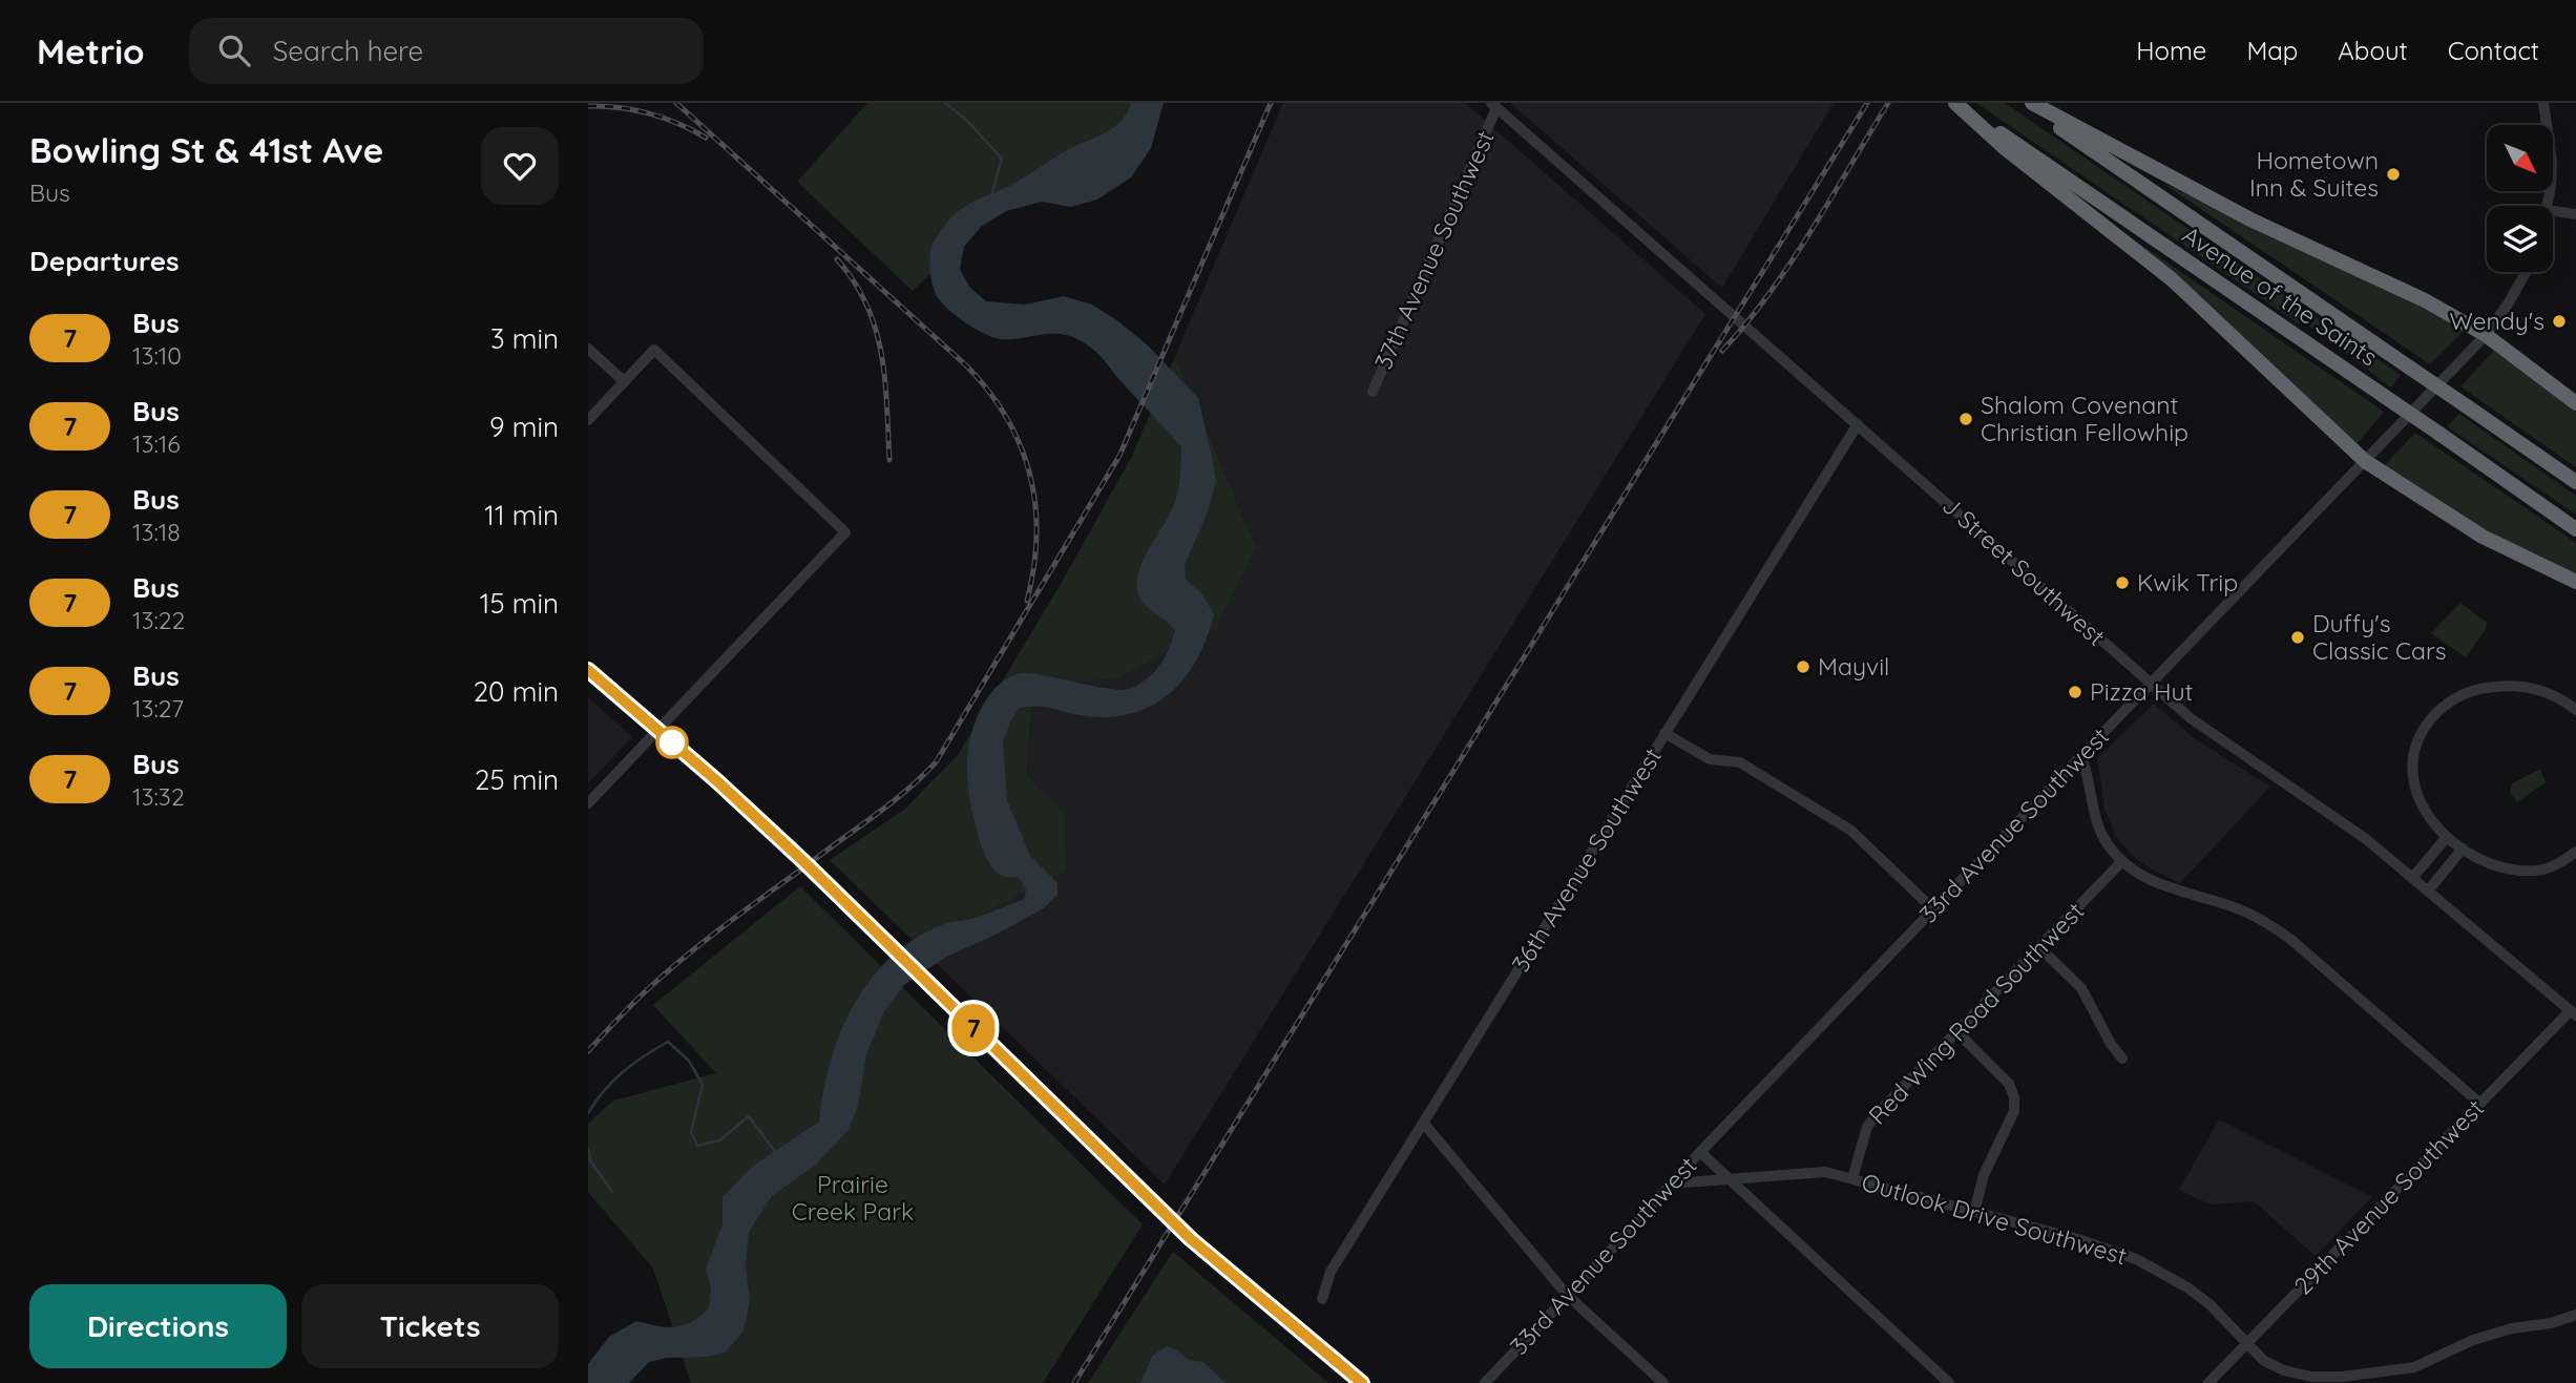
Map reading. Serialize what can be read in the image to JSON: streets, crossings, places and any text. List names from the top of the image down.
{
  "streets": {
    "highway": ["Avenue of the Saints"],
    "street": [
      "37th Avenue Southwest",
      "J Street Southwest",
      "33rd Avenue Southwest",
      "36th Avenue Southwest",
      "Red Wing Road Southwest",
      "29th Avenue Southwest",
      "Outlook Drive Southwest"
    ]
  },
  "crossings": [
    ["37th Avenue Southwest", "J Street Southwest"],
    ["J Street Southwest", "33rd Avenue Southwest"],
    ["J Street Southwest", "36th Avenue Southwest"],
    ["J Street Southwest", "29th Avenue Southwest"],
    ["33rd Avenue Southwest", "Outlook Drive Southwest"],
    ["Red Wing Road Southwest", "Outlook Drive Southwest"],
    ["29th Avenue Southwest", "Outlook Drive Southwest"]
  ],
  "parks": ["Prairie Creek Park"],
  "places": [
    "Hometown Inn & Suites",
    "Wendy's",
    "Shalom Covenant Christian Fellowhip",
    "Kwik Trip",
    "Duffy's Classic Cars",
    "Mayvil",
    "Pizza Hut"
  ],
  "lines": ["bus line 7"],
  "north": "bottom right",
  "page": {
    "header": "Metrio",
    "search": "Search here",
    "nav": [
      "Home",
      "Map",
      "About",
      "Contact"
    ],
    "heading": [
      ["Bowling St & 41st Ave", "Bus"],
      "Departures"
    ],
    "on_map": "7",
    "list": [
      {
        "mark": "7",
        "name": "Bus",
        "note": "13:10",
        "value": "3 min"
      },
      {
        "mark": "7",
        "name": "Bus",
        "note": "13:16",
        "value": "9 min"
      },
      {
        "mark": "7",
        "name": "Bus",
        "note": "13:18",
        "value": "11 min"
      },
      {
        "mark": "7",
        "name": "Bus",
        "note": "13:22",
        "value": "15 min"
      },
      {
        "mark": "7",
        "name": "Bus",
        "note": "13:27",
        "value": "20 min"
      },
      {
        "mark": "7",
        "name": "Bus",
        "note": "13:32",
        "value": "25 min"
      }
    ],
    "buttons": ["Directions", "Tickets"]
  }
}
